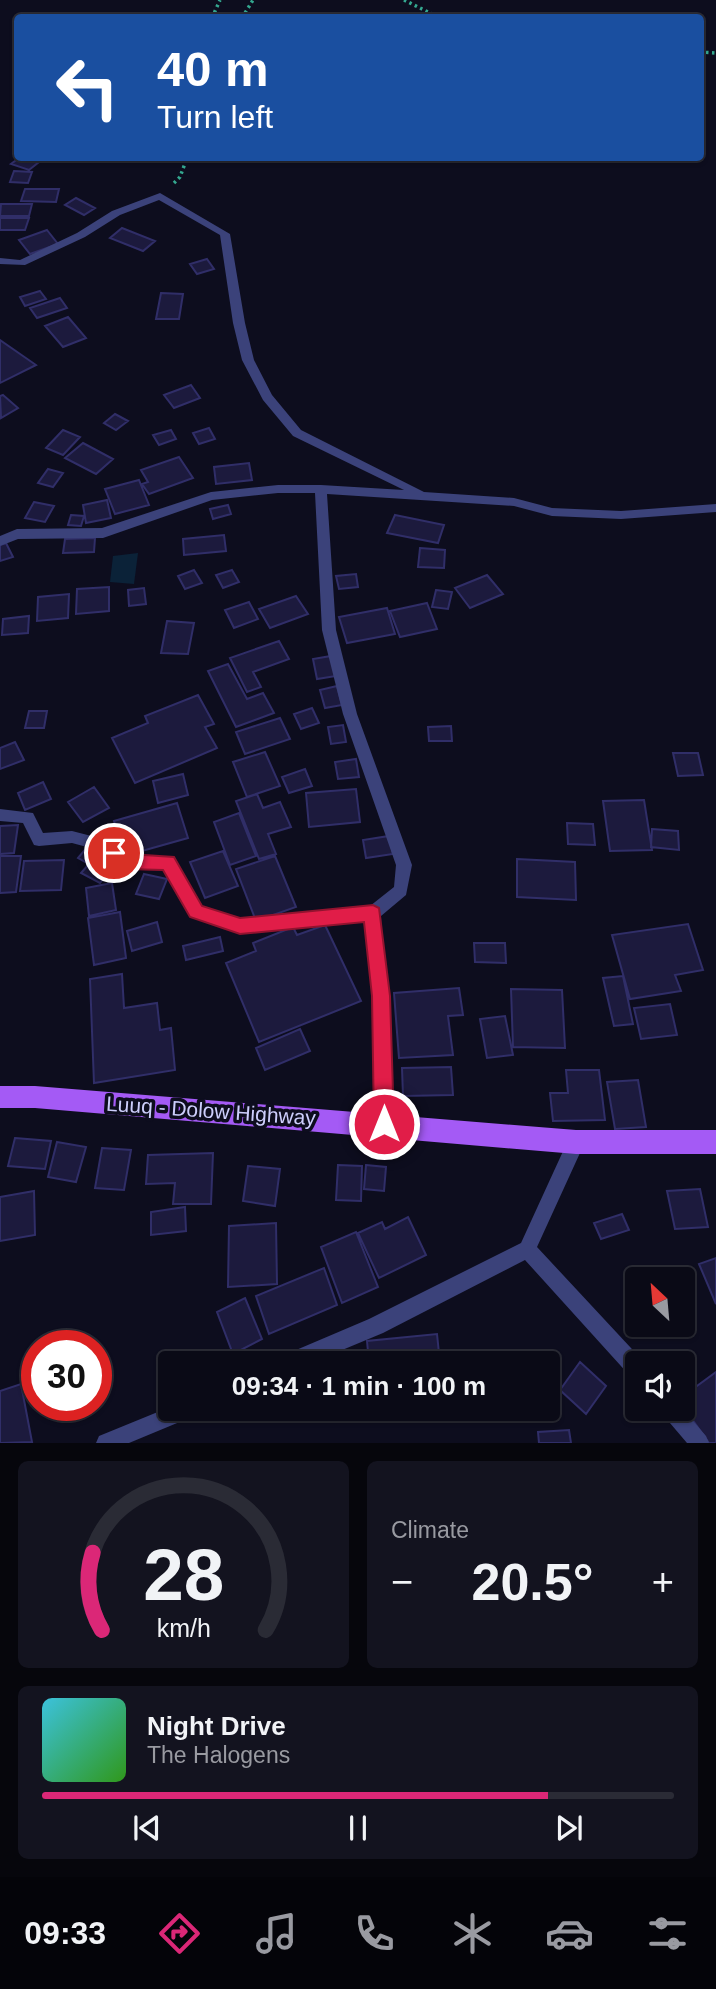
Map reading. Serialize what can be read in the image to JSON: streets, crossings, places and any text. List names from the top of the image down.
{
  "streets": {
    "main road": ["Luuq - Dolow Highway"]
  },
  "north": "top left",
  "page": {
    "turn": ["40 m", "Turn left"],
    "limit": "30",
    "trip": "09:34 · 1 min · 100 m",
    "tile": "Climate",
    "heat": ["−", "20.5°", "+"],
    "song": ["Night Drive", "The Halogens"],
    "tabs": "09:33",
    "gauge": ["28", "km/h"]
  }
}
